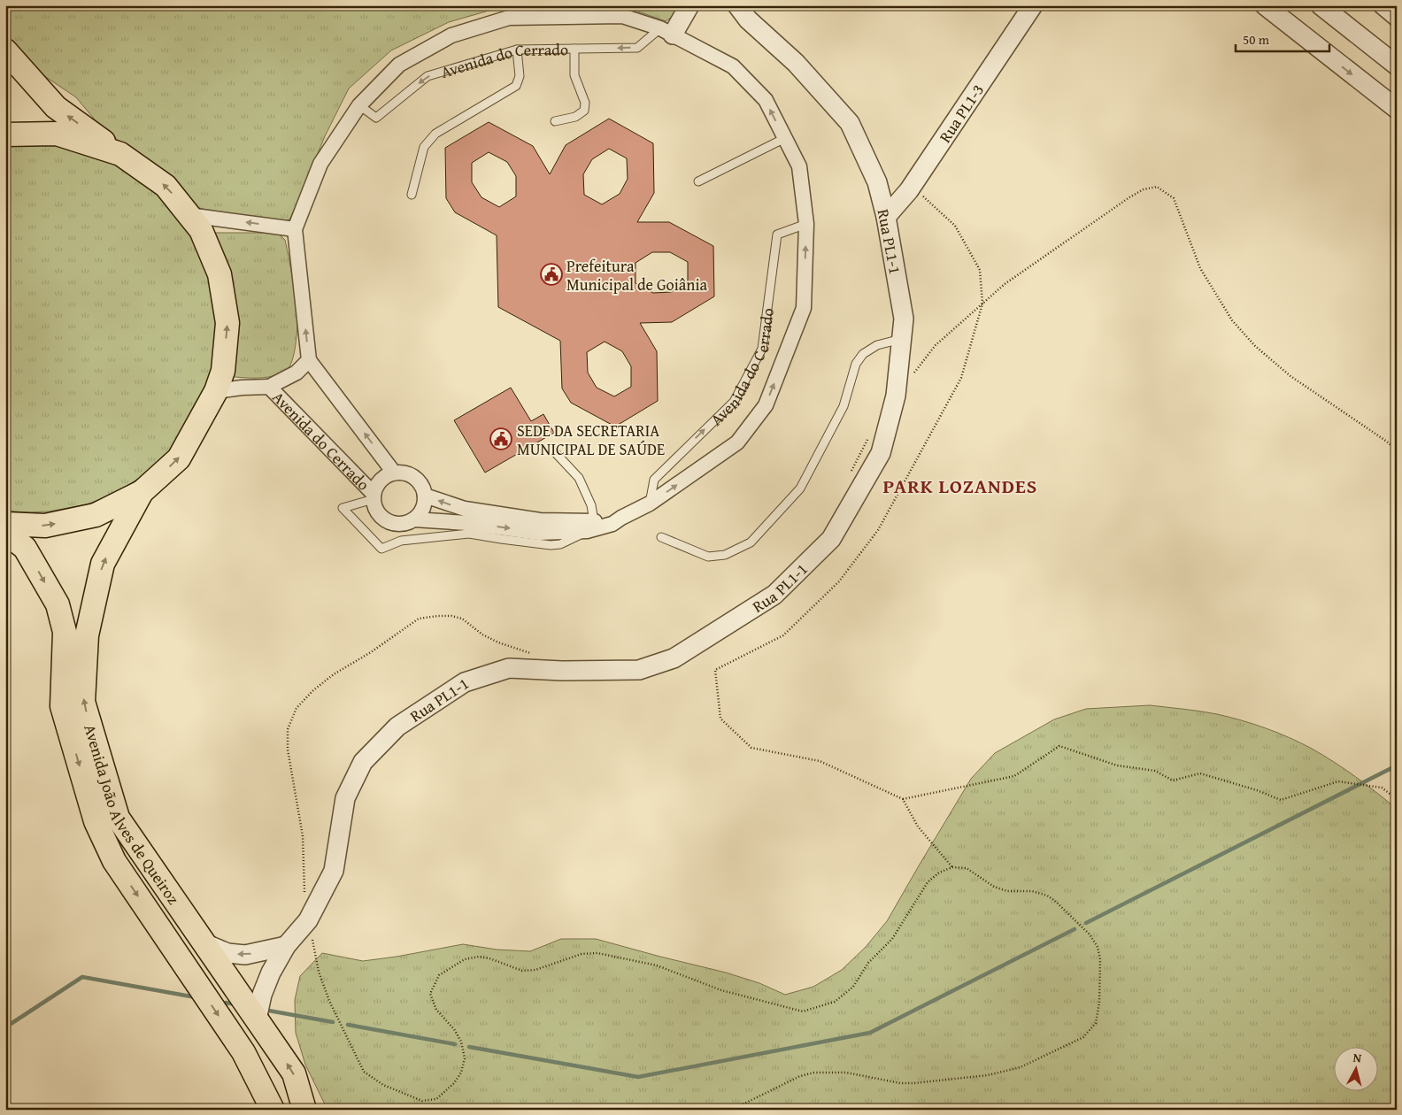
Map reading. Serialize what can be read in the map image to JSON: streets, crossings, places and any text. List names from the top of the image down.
{
  "streets": {
    "main road": ["Avenida João Alves de Queiroz"],
    "street": ["Avenida do Cerrado", "Rua PL1-3", "Rua PL1-1"]
  },
  "crossings": [
    ["Rua PL1-3", "Rua PL1-1"],
    ["Rua PL1-1", "Avenida João Alves de Queiroz"]
  ],
  "districts": ["PARK LOZANDES"],
  "places": {
    "public building": ["Prefeitura Municipal de Goiânia", "SEDE DA SECRETARIA MUNICIPAL DE SAÚDE"]
  },
  "scale_bar": "50 m",
  "north": "top"
}
